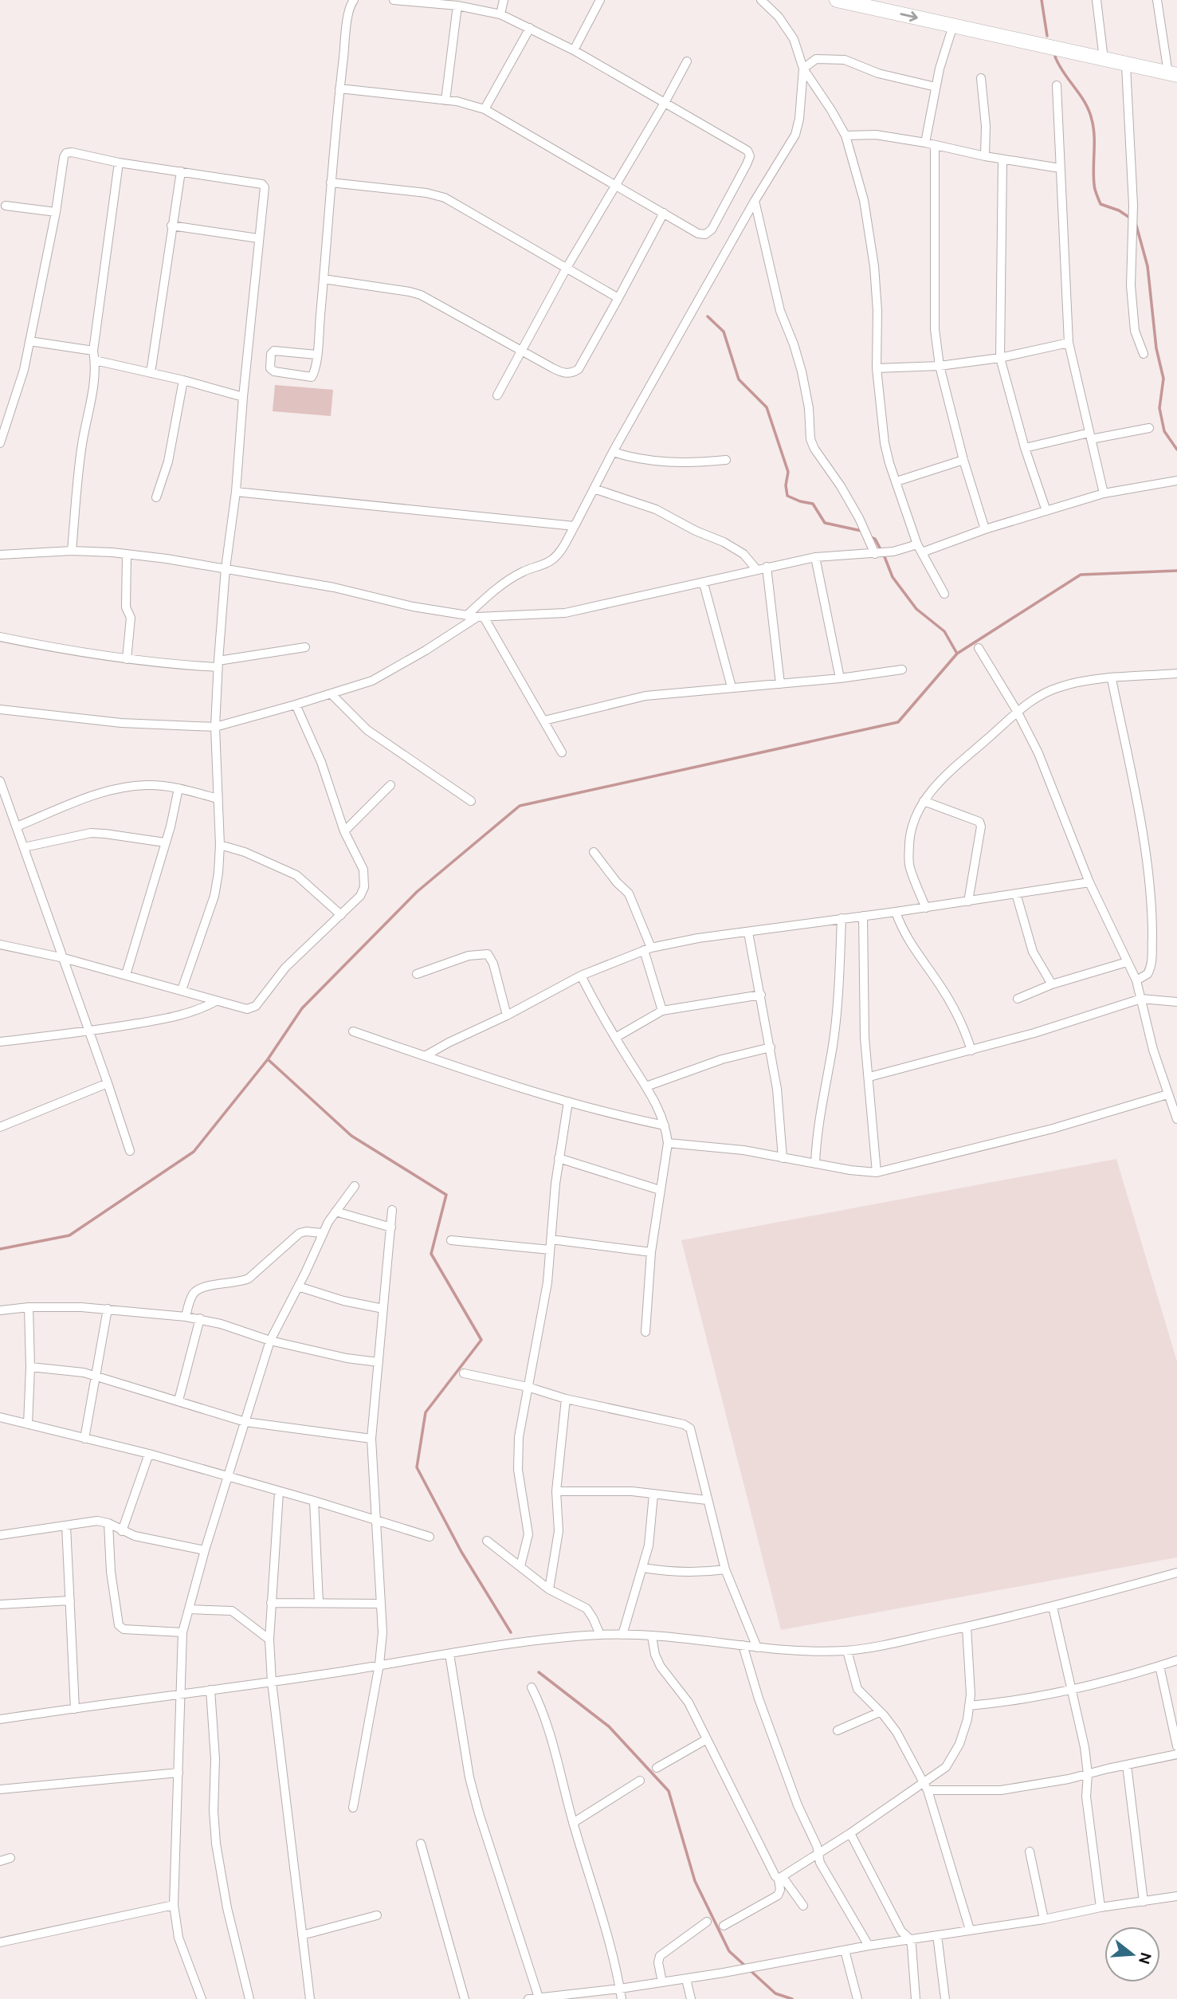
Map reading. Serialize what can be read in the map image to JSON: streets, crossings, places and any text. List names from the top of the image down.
{
  "north": "right"
}
